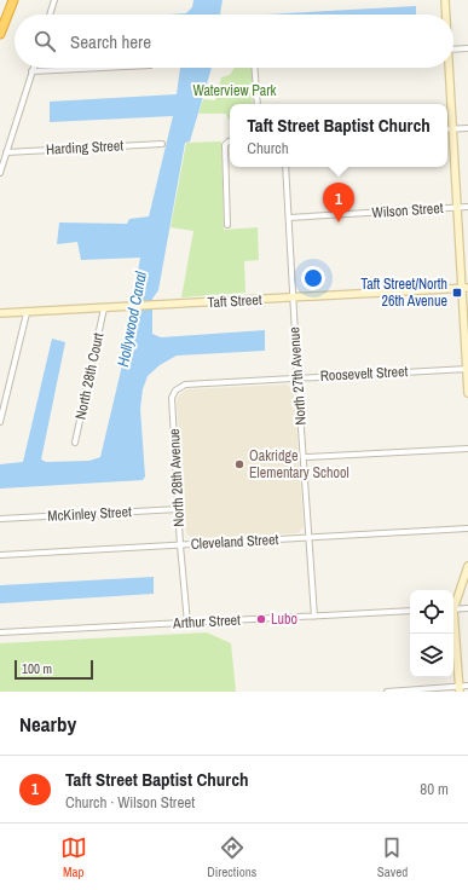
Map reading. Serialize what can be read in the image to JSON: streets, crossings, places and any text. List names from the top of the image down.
{
  "streets": {
    "street": [
      "Harding Street",
      "Wilson Street",
      "Taft Street",
      "Roosevelt Street",
      "North 28th Court",
      "North 27th Avenue",
      "North 28th Avenue",
      "McKinley Street",
      "Cleveland Street",
      "Arthur Street"
    ]
  },
  "crossings": [
    ["Wilson Street", "North 27th Avenue"],
    ["Taft Street", "North 28th Court"],
    ["Taft Street", "North 27th Avenue"],
    ["Roosevelt Street", "North 27th Avenue"],
    ["Roosevelt Street", "North 28th Avenue"],
    ["North 27th Avenue", "Cleveland Street"],
    ["North 27th Avenue", "Arthur Street"],
    ["North 28th Avenue", "McKinley Street"],
    ["North 28th Avenue", "Cleveland Street"],
    ["North 28th Avenue", "Arthur Street"]
  ],
  "water": ["Hollywood Canal"],
  "parks": ["Waterview Park"],
  "places": {
    "transit": ["Taft Street/North 26th Avenue"],
    "other": ["Oakridge Elementary School", "Lubo"]
  },
  "scale_bar": "100 m",
  "page": {
    "search": "Search here",
    "popup": ["Taft Street Baptist Church", "Church"],
    "pins": "1",
    "scale": "100 m",
    "heading": "Nearby",
    "list": [
      {
        "mark": "1",
        "name": "Taft Street Baptist Church",
        "note": "Church · Wilson Street",
        "value": "80 m"
      }
    ],
    "nav": ["Map", "Directions", "Saved"]
  }
}
